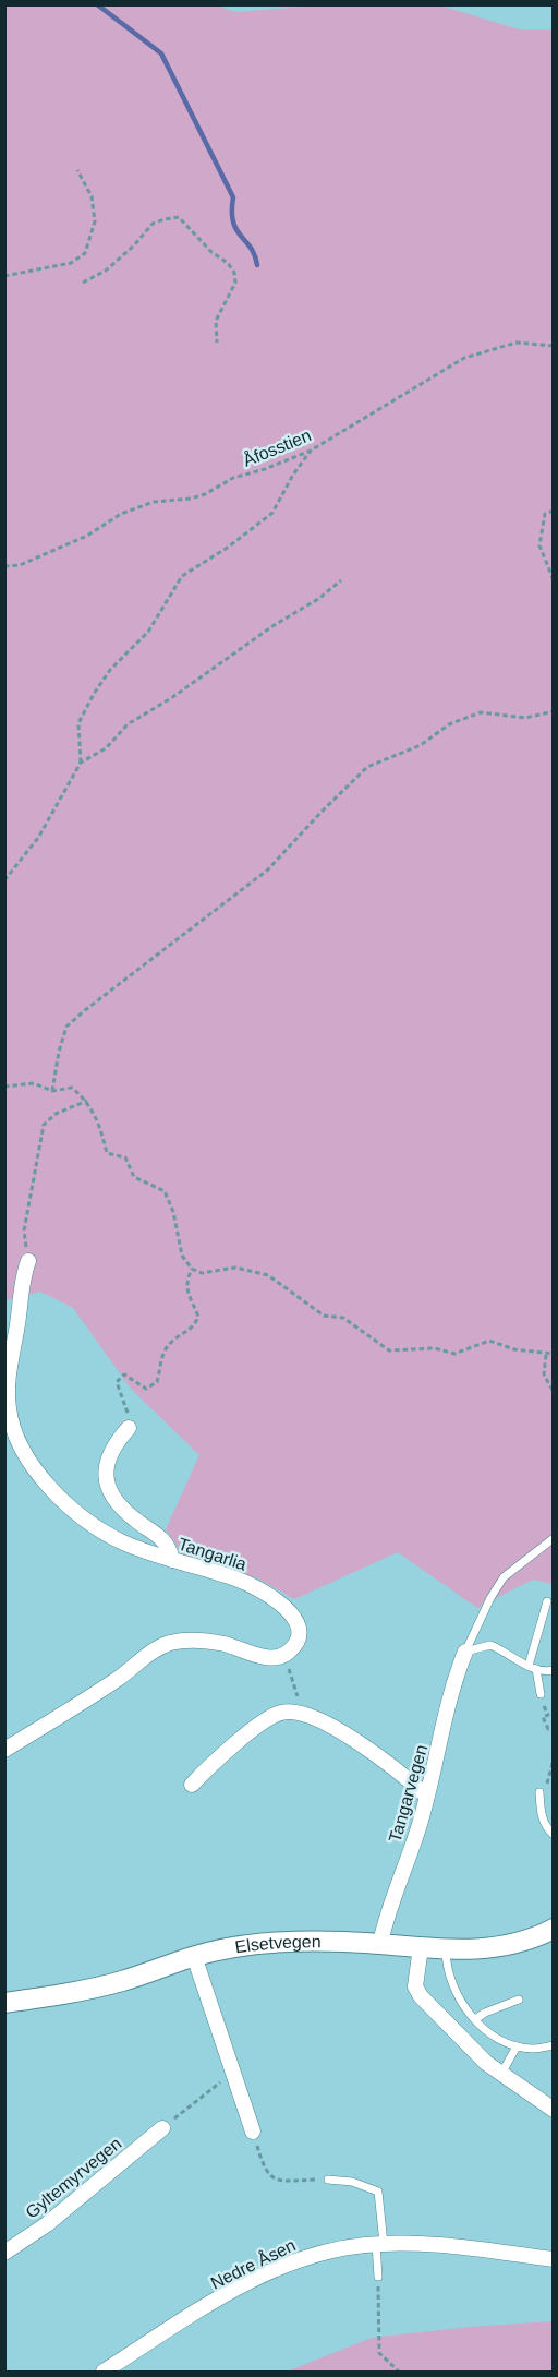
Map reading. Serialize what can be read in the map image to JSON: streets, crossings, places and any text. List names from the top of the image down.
{
  "streets": {
    "main road": ["Elsetvegen"],
    "street": [
      "Tangarlia",
      "Tangarvegen",
      "Gyltemyrvegen",
      "Nedre Åsen"
    ],
    "path": ["Åfosstien"]
  },
  "crossings": [
    ["Tangarvegen", "Elsetvegen"]
  ]
}
